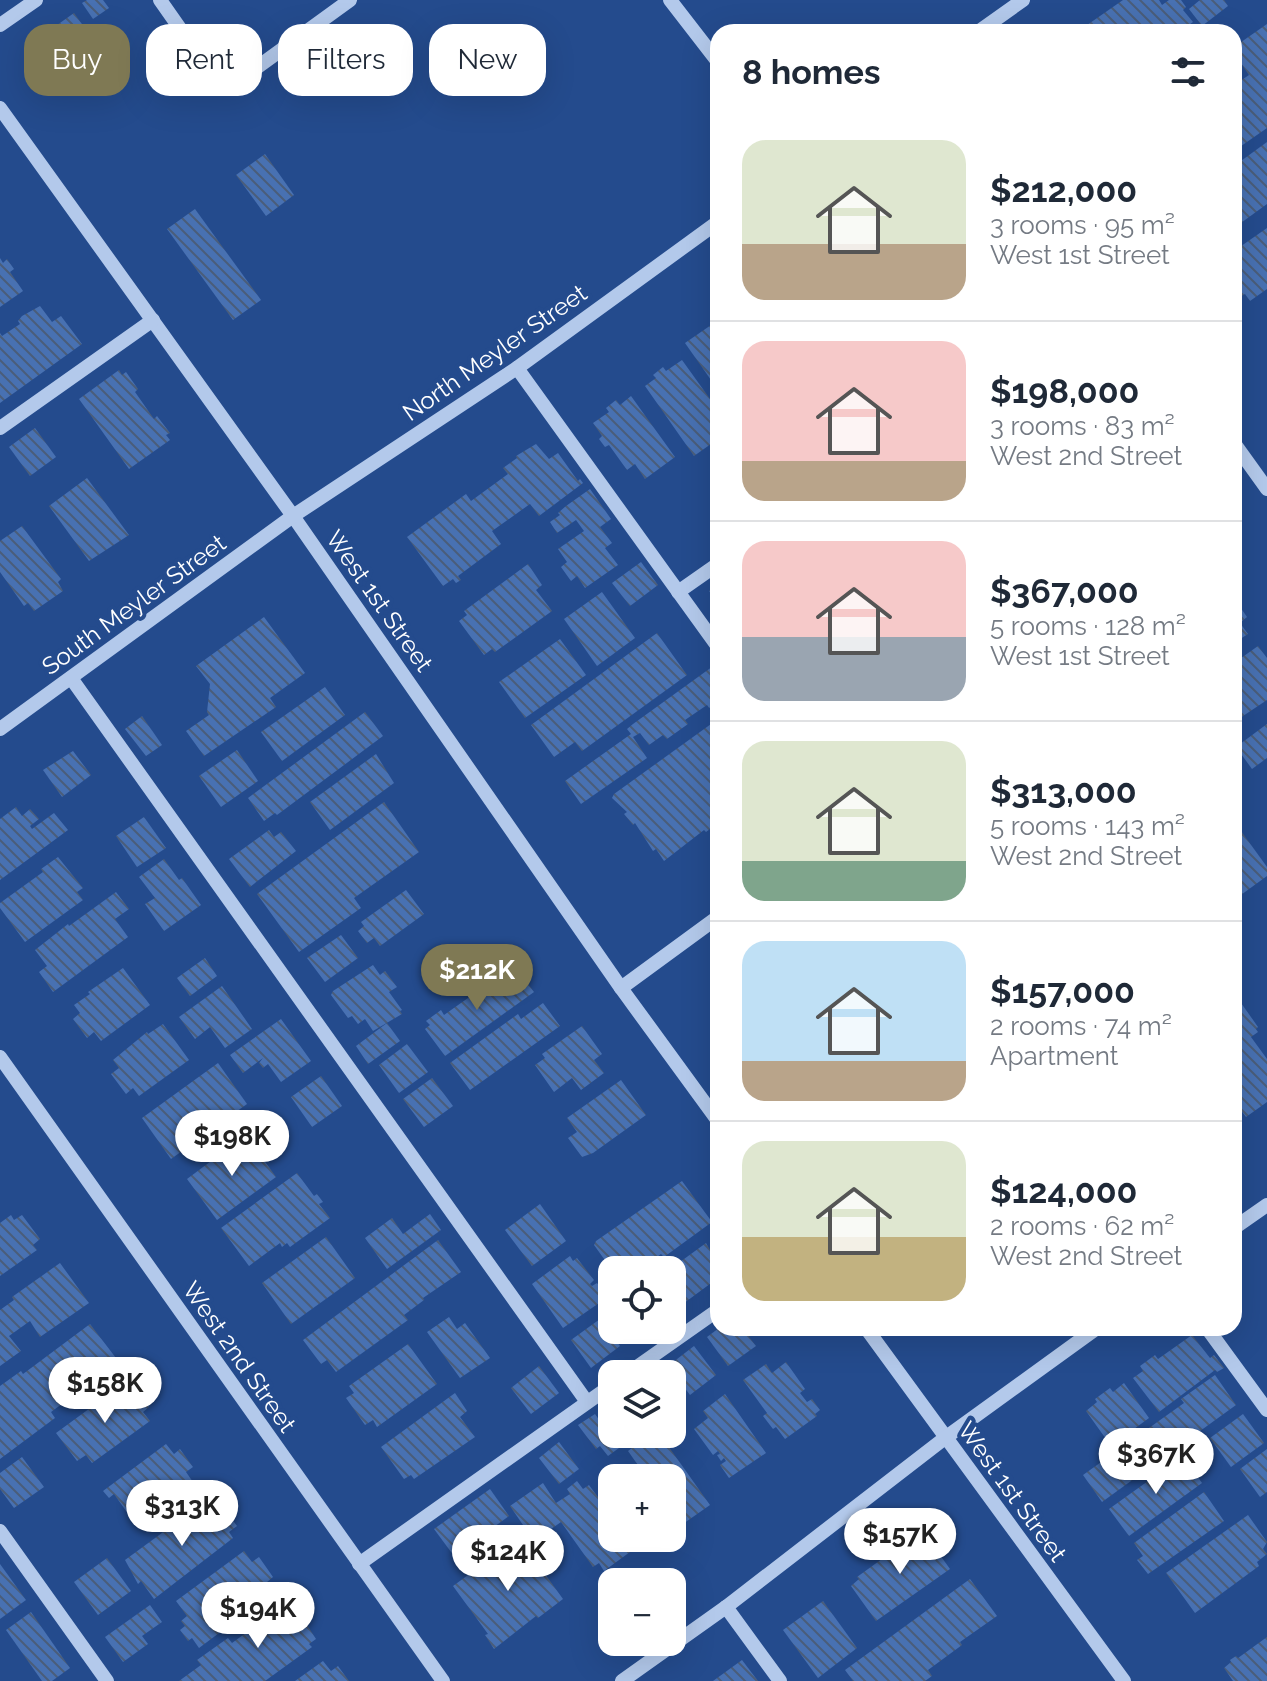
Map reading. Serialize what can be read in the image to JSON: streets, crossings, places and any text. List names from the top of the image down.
{
  "streets": {
    "street": [
      "North Meyler Street",
      "West 1st Street",
      "South Meyler Street",
      "West 2nd Street"
    ]
  },
  "crossings": [
    ["North Meyler Street", "West 1st Street"],
    ["North Meyler Street", "South Meyler Street"],
    ["West 1st Street", "South Meyler Street"]
  ],
  "page": {
    "chip": [
      "Buy",
      "Rent",
      "Filters",
      "New"
    ],
    "heading": "8 homes",
    "list": [
      {
        "name": "$212,000",
        "note": "3 rooms · 95 m² · West 1st Street"
      },
      {
        "name": "$198,000",
        "note": "3 rooms · 83 m² · West 2nd Street"
      },
      {
        "name": "$367,000",
        "note": "5 rooms · 128 m² · West 1st Street"
      },
      {
        "name": "$313,000",
        "note": "5 rooms · 143 m² · West 2nd Street"
      },
      {
        "name": "$157,000",
        "note": "2 rooms · 74 m² · Apartment"
      },
      {
        "name": "$124,000",
        "note": "2 rooms · 62 m² · West 2nd Street"
      }
    ],
    "price": [
      "$212K",
      "$198K",
      "$158K",
      "$367K",
      "$313K",
      "$157K",
      "$124K",
      "$194K"
    ],
    "map_buttons": ["+", "−"]
  }
}
